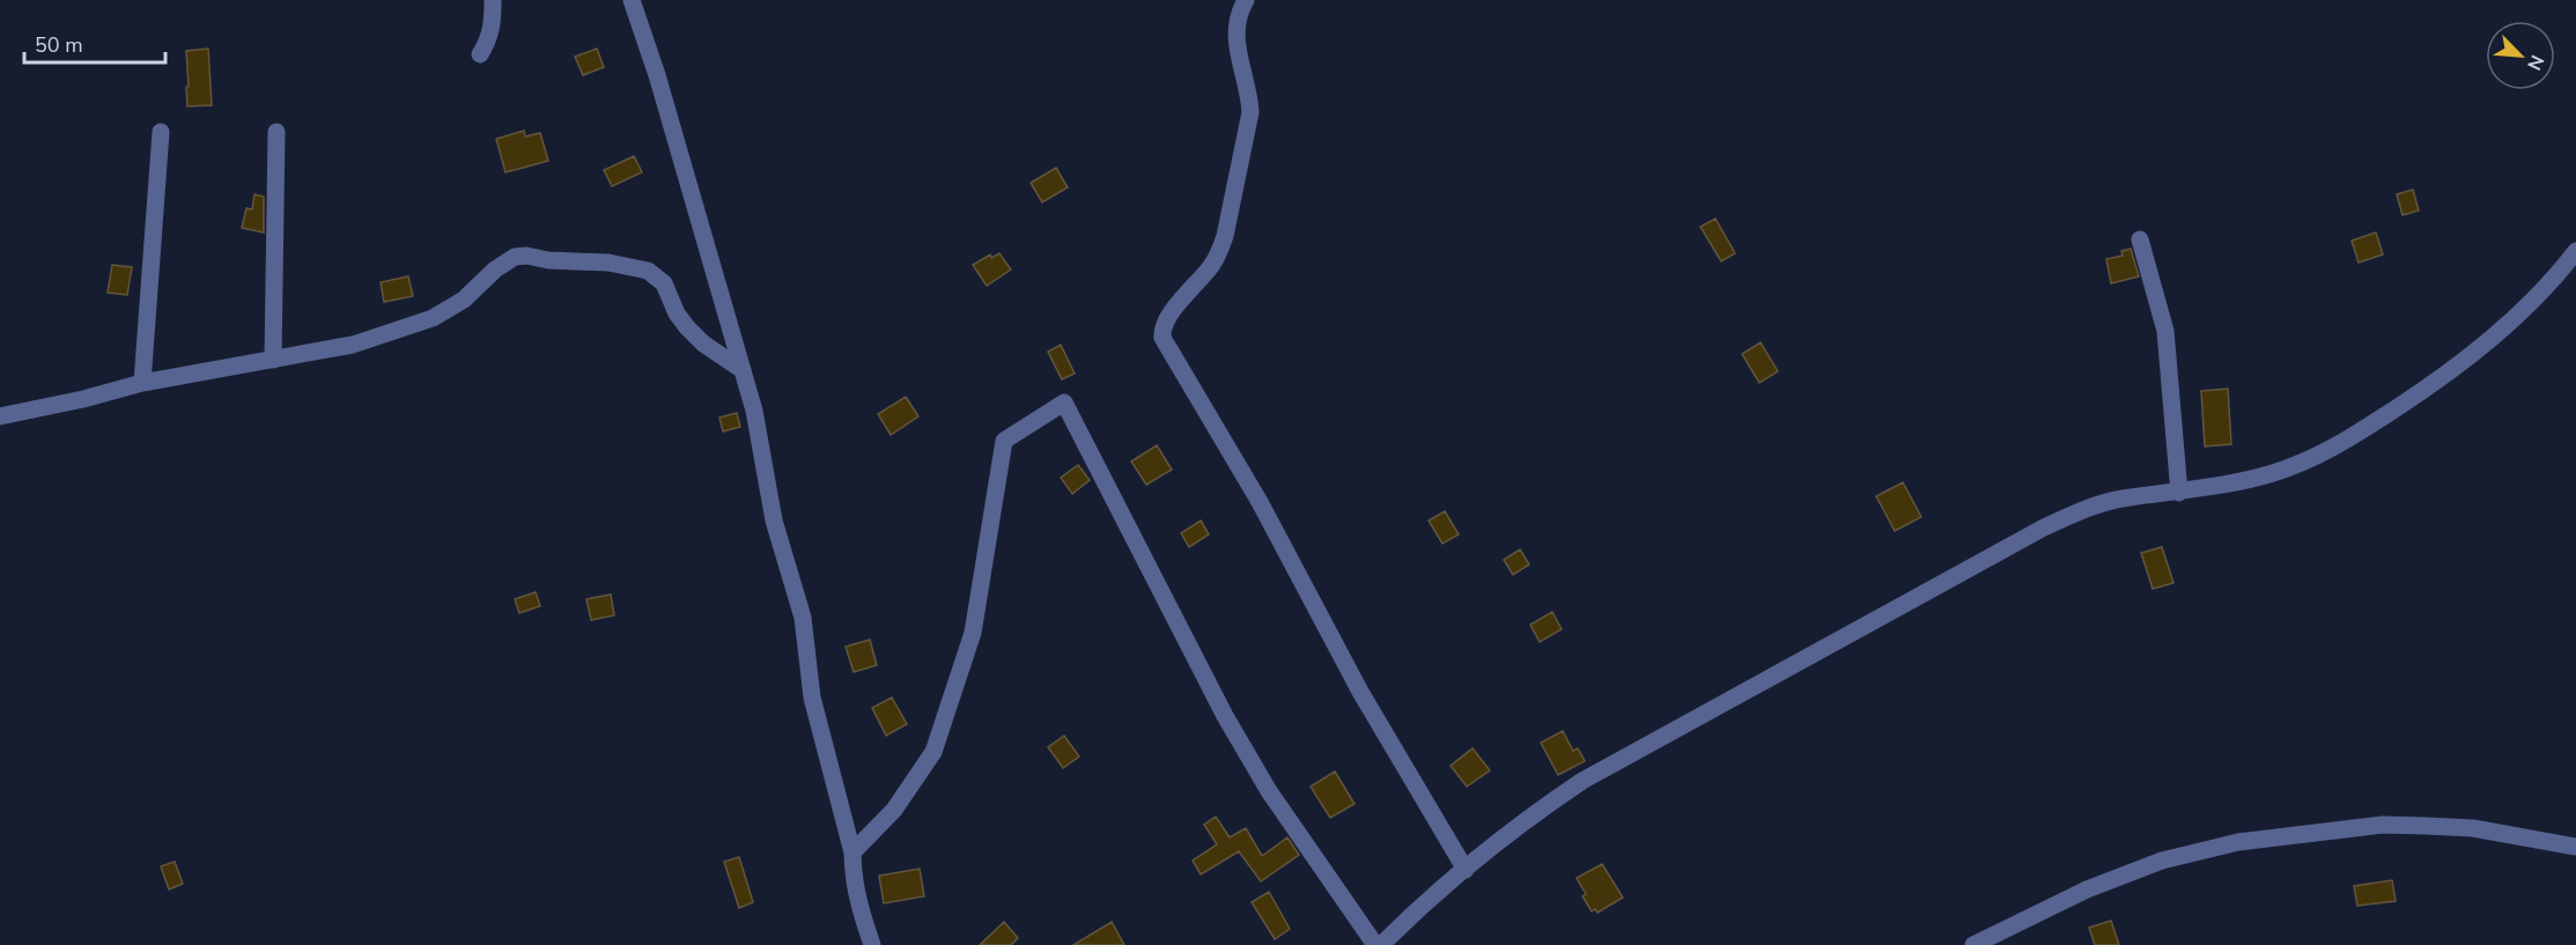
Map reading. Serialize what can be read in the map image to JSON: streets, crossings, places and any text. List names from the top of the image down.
{
  "scale_bar": "50 m",
  "north": "bottom right"
}
